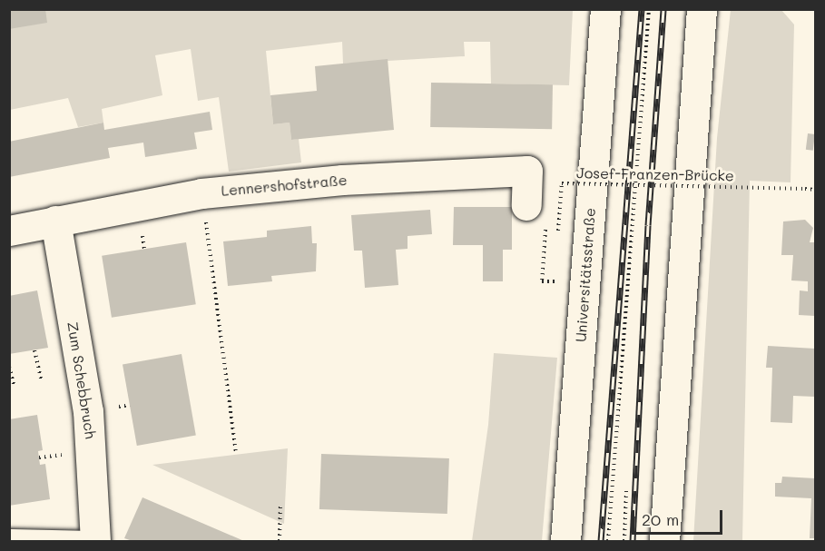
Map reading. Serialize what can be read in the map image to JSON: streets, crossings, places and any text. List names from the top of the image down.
{
  "streets": {
    "main road": ["Lennershofstraße", "Universitätsstraße", "Zum Schebbruch"],
    "path": ["Josef-Franzen-Brücke"]
  },
  "crossings": [
    ["Lennershofstraße", "Zum Schebbruch"]
  ],
  "scale_bar": "20 m"
}
